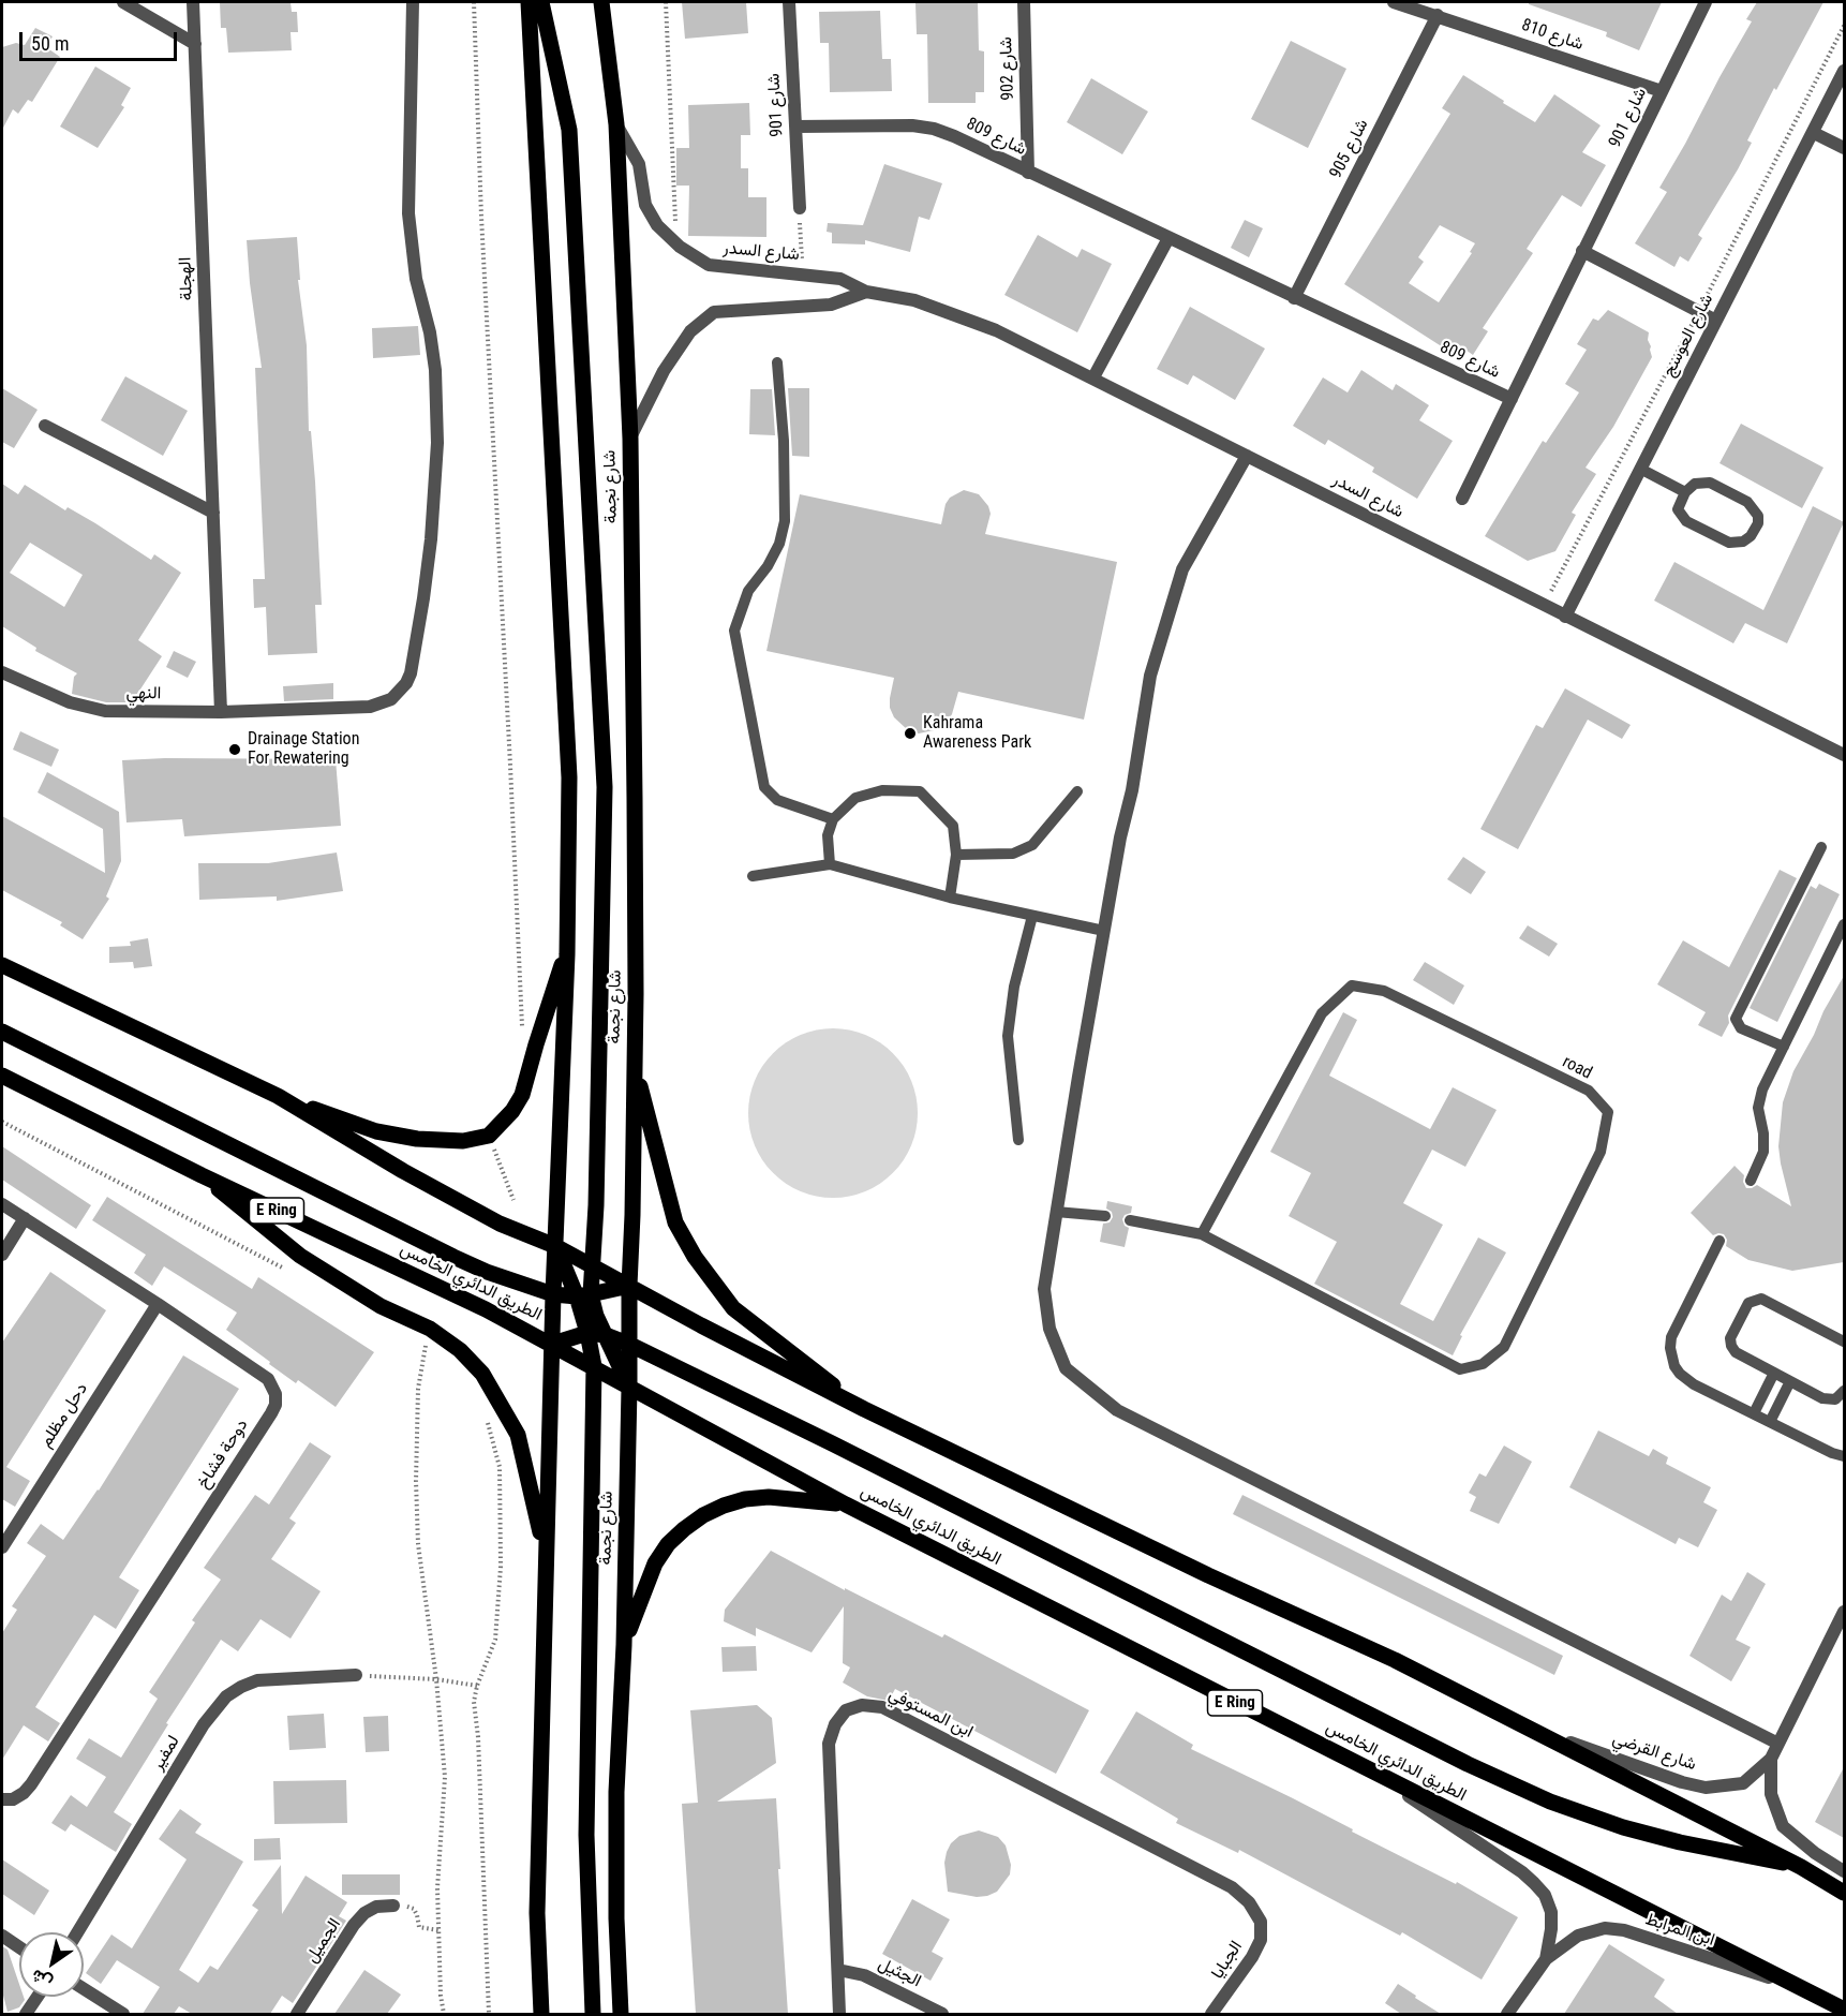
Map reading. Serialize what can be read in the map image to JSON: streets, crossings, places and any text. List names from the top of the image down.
{
  "streets": {
    "main road": ["شارع نجمة", "E Ring", "الطريق الدائري الخامس"],
    "street": [
      "شارع 810",
      "شارع 902",
      "شارع 901",
      "شارع 809",
      "شارع 905",
      "شارع السدر",
      "الهجلة",
      "شارع العوسج",
      "النهي",
      "دحل مظلم",
      "دوحة فشاخ",
      "ابن المستوفي",
      "شارع القرضي",
      "لمفير",
      "ابن المرابط",
      "الجميل",
      "الجبايا",
      "الجثيل"
    ],
    "lane": ["road"]
  },
  "crossings": [
    ["شارع 810", "شارع 901"],
    ["شارع 810", "شارع 905"],
    ["شارع 902", "شارع 809"],
    ["شارع 901", "شارع 809"],
    ["شارع 809", "شارع 905"],
    ["شارع السدر", "شارع العوسج"],
    ["شارع السدر", "شارع نجمة"],
    ["الهجلة", "النهي"],
    ["شارع نجمة", "الطريق الدائري الخامس"],
    ["الطريق الدائري الخامس", "ابن المرابط"],
    ["دحل مظلم", "دوحة فشاخ"],
    ["ابن المستوفي", "الجبايا"],
    ["ابن المستوفي", "الجثيل"]
  ],
  "places": ["Kahrama Awareness Park", "Drainage Station For Rewatering"],
  "scale_bar": "50 m",
  "north": "bottom left"
}
